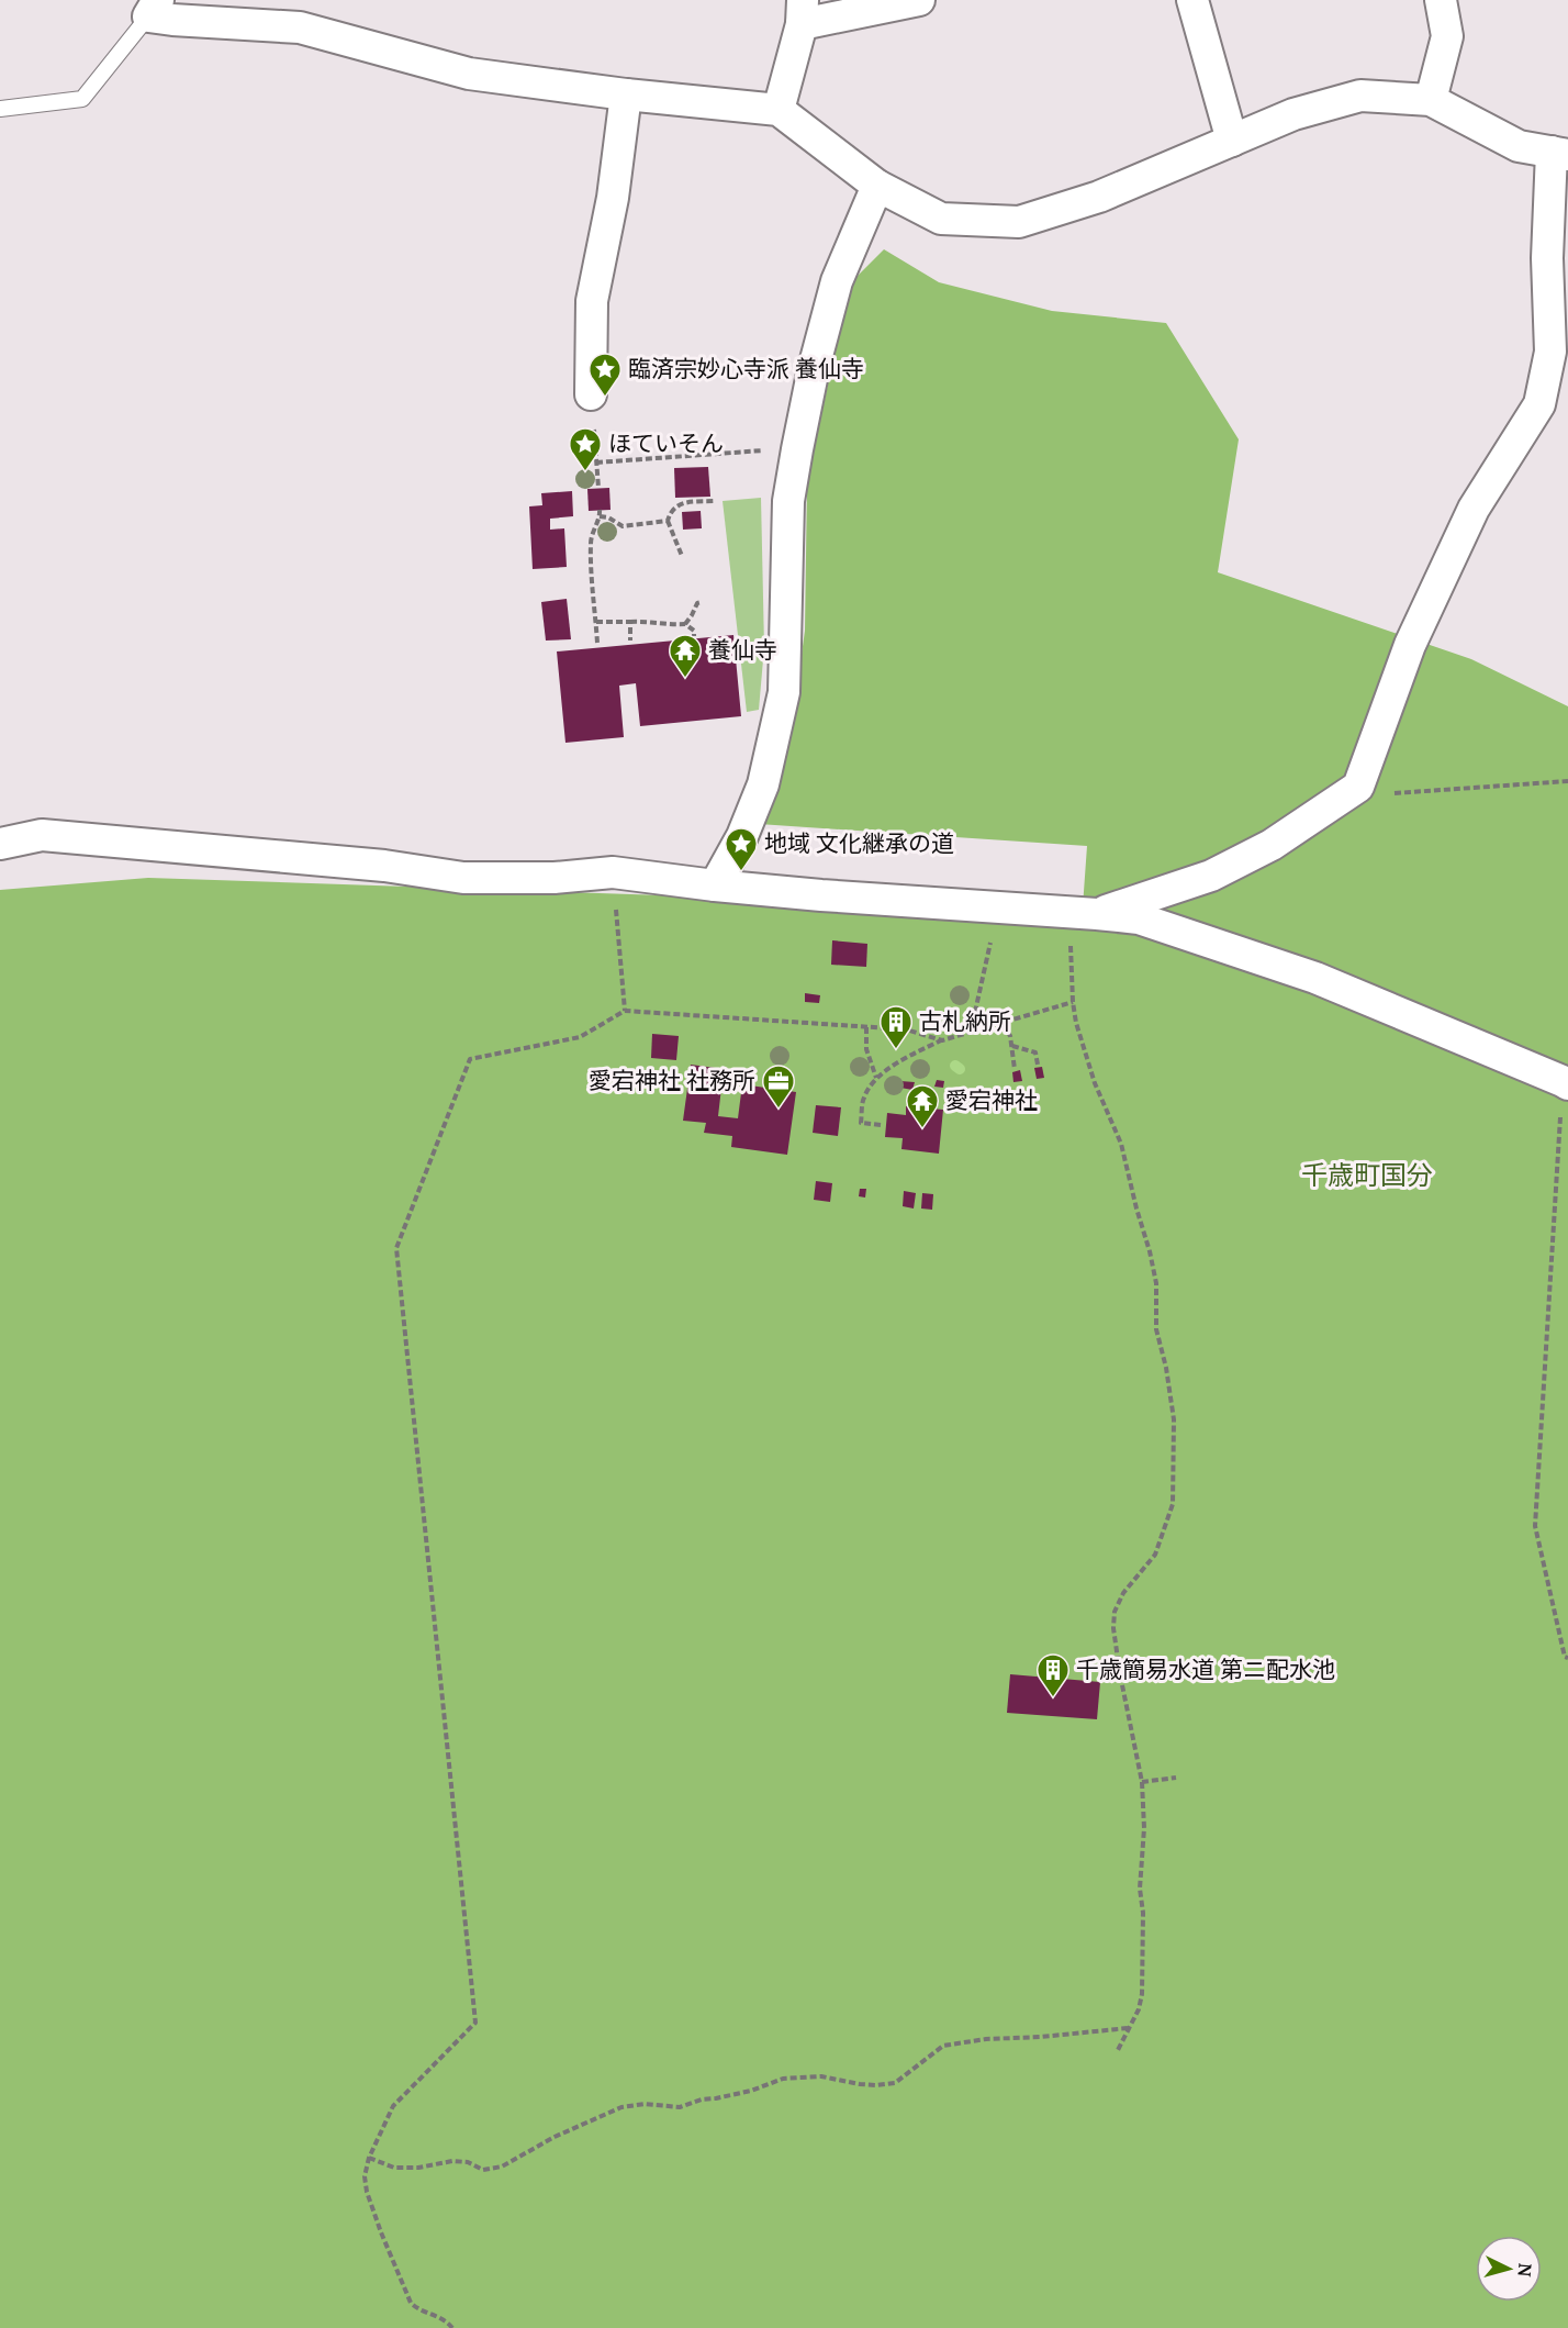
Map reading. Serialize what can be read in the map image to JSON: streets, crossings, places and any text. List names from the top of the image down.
{
  "districts": ["千歳町国分"],
  "places": {
    "place": ["臨済宗妙心寺派 養仙寺", "ほていそん", "地域 文化継承の道"],
    "temple": ["養仙寺", "愛宕神社"],
    "building": ["古札納所", "千歳簡易水道 第ニ配水池"],
    "office": ["愛宕神社 社務所"]
  },
  "north": "right"
}
